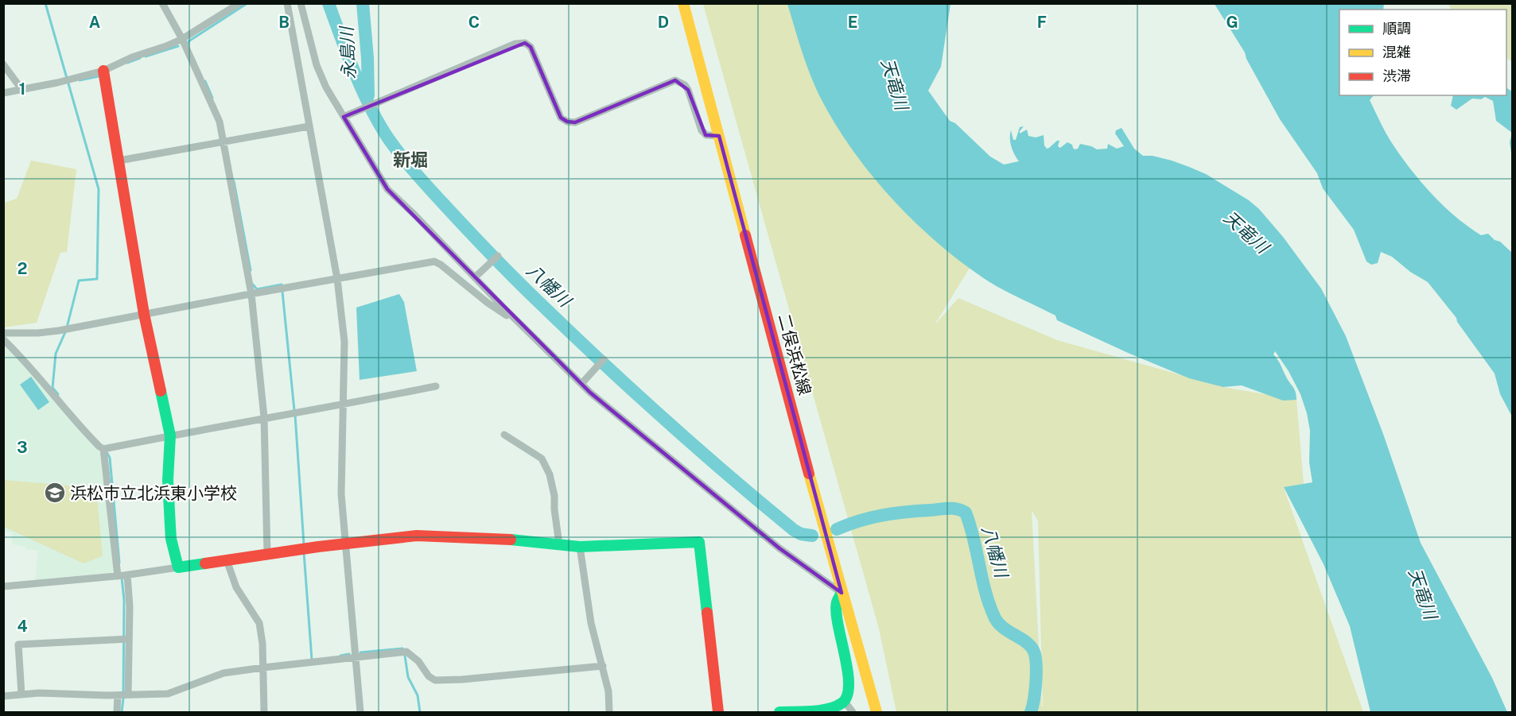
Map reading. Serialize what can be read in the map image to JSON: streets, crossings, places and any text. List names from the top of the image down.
{
  "streets": {
    "street": ["二俣浜松線"]
  },
  "districts": ["新堀"],
  "water": ["永島川", "天竜川", "八幡川"],
  "places": {
    "school or university": ["浜松市立北浜東小学校"]
  },
  "legend": ["順調", "混雑", "渋滞"],
  "grid": {
    "columns": [
      "A",
      "B",
      "C",
      "D",
      "E",
      "F",
      "G"
    ],
    "rows": [
      "1",
      "2",
      "3",
      "4"
    ]
  }
}
